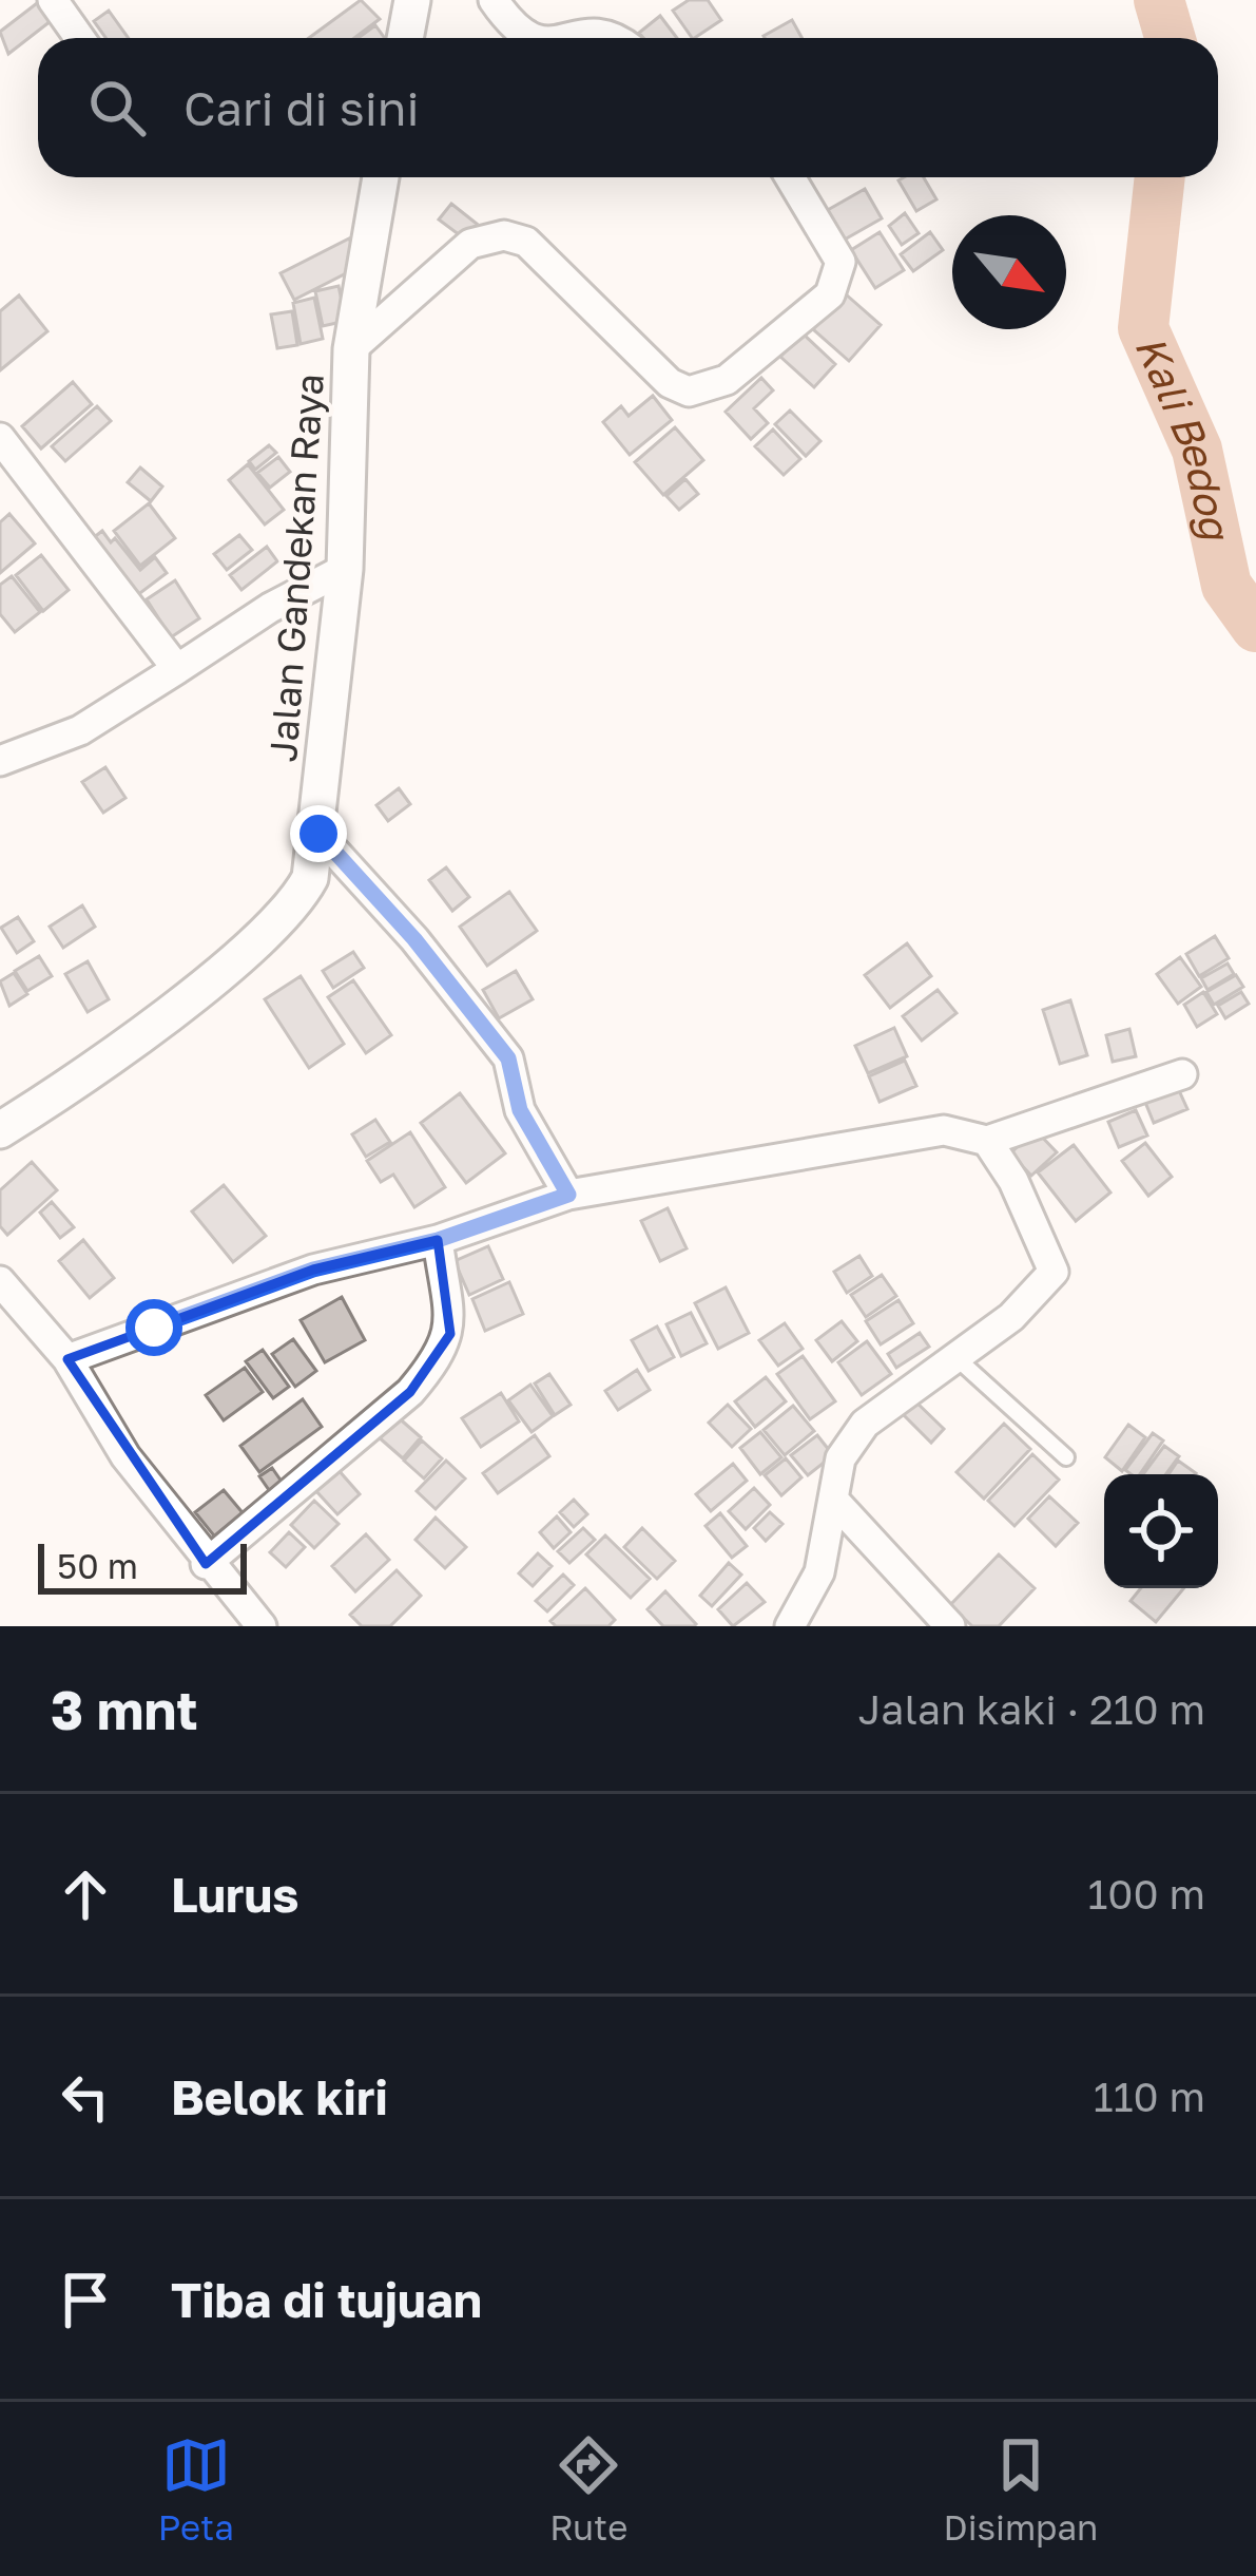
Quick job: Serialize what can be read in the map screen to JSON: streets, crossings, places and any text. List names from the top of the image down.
{
  "streets": {
    "street": ["Jalan Gandekan Raya"]
  },
  "water": ["Kali Bedog"],
  "scale_bar": "50 m",
  "north": "bottom right",
  "page": {
    "search": "Cari di sini",
    "scale": "50 m",
    "heading": ["3 mnt", "Jalan kaki · 210 m"],
    "list": [
      ["Lurus", "100 m"],
      ["Belok kiri", "110 m"],
      "Tiba di tujuan"
    ],
    "nav": ["Peta", "Rute", "Disimpan"]
  }
}
